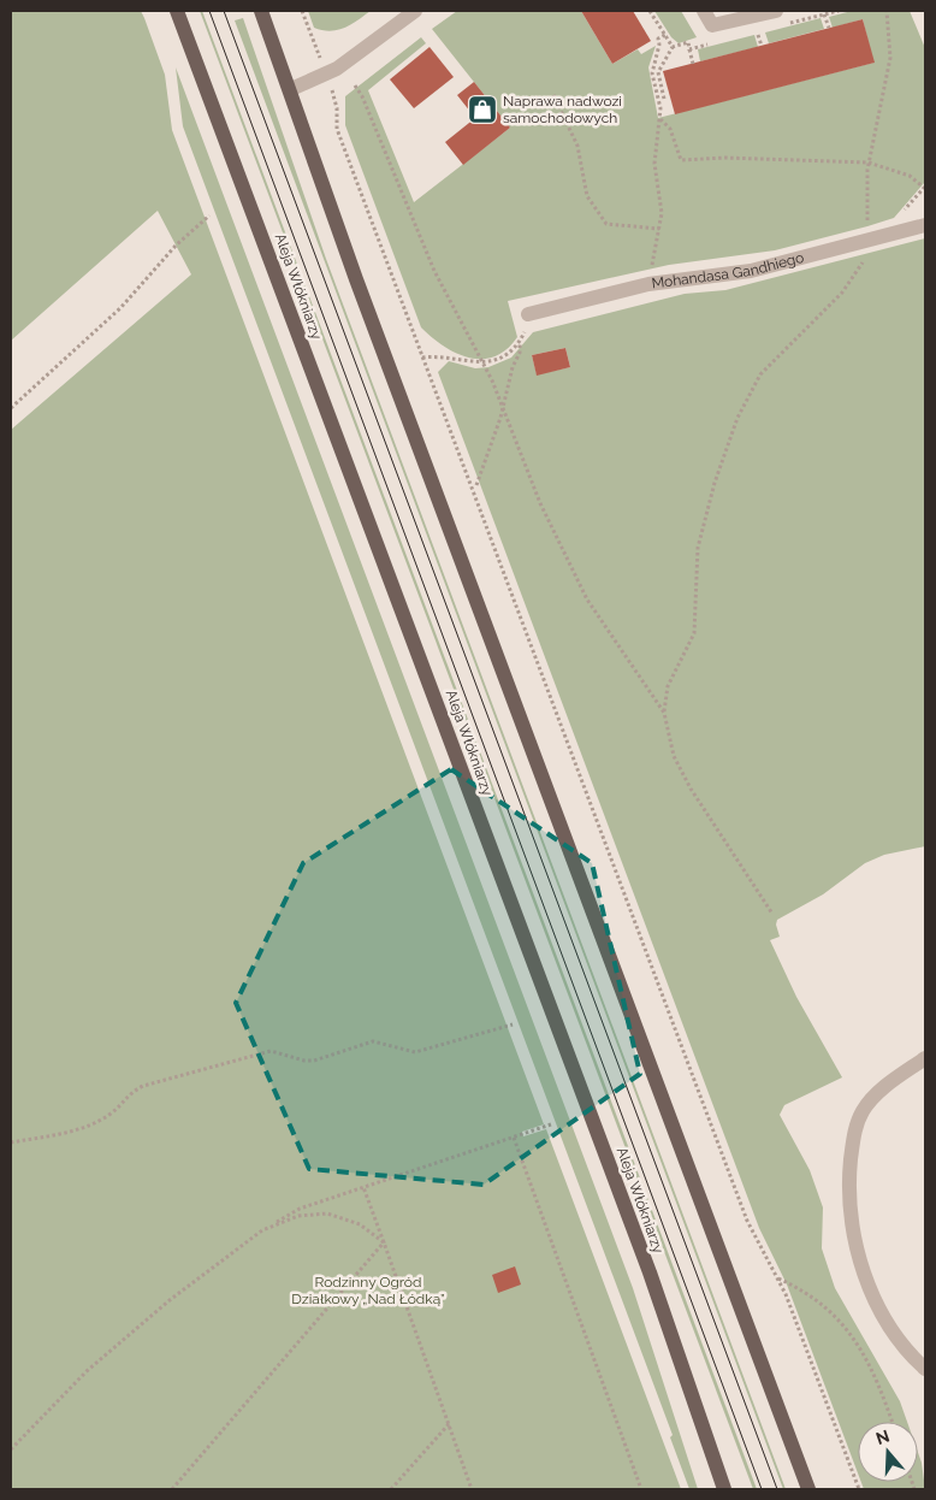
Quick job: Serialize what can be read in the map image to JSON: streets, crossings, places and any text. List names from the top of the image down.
{
  "streets": {
    "main road": ["Aleja Włókniarzy"],
    "street": ["Mohandasa Gandhiego"]
  },
  "parks": ["Rodzinny Ogród Działkowy „Nad Łódką”"],
  "places": {
    "shop": ["Naprawa nadwozi samochodowych"]
  },
  "north": "top"
}
